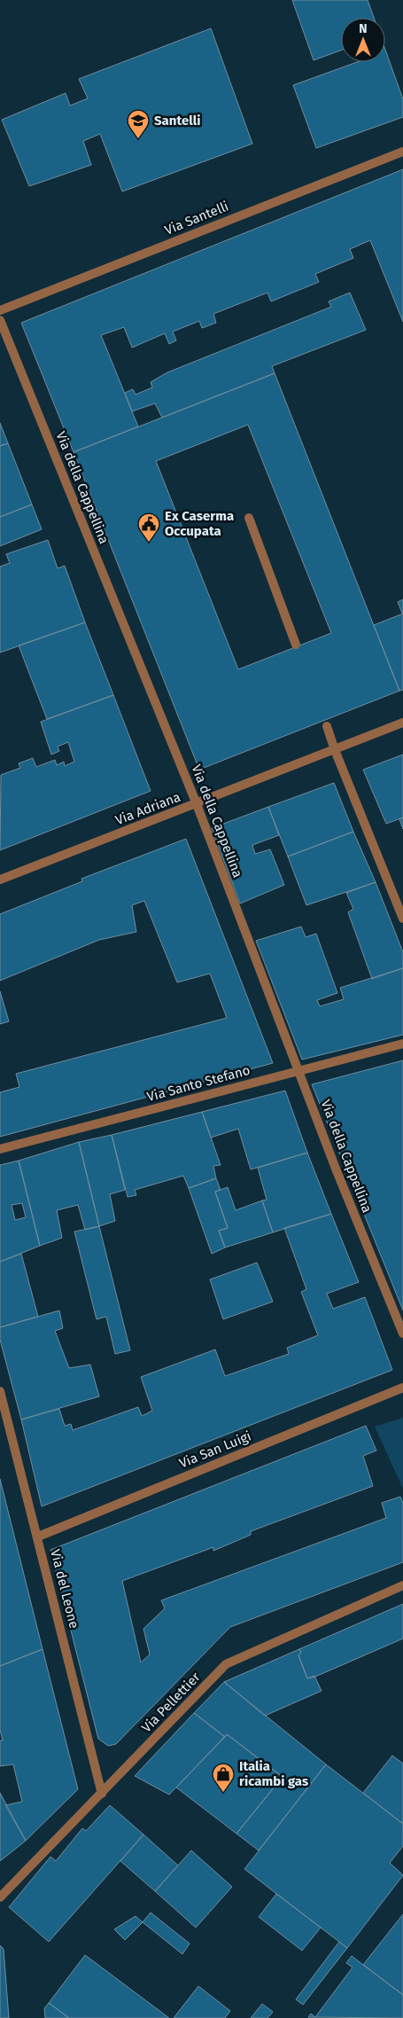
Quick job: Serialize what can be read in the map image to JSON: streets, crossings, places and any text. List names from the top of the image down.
{
  "streets": {
    "street": [
      "Via Santelli",
      "Via della Cappellina",
      "Via Adriana",
      "Via Santo Stefano",
      "Via San Luigi",
      "Via del Leone",
      "Via Pellettier"
    ]
  },
  "crossings": [
    ["Via della Cappellina", "Via Adriana"],
    ["Via della Cappellina", "Via Santo Stefano"],
    ["Via San Luigi", "Via del Leone"],
    ["Via del Leone", "Via Pellettier"]
  ],
  "places": {
    "school or university": ["Santelli"],
    "public building": ["Ex Caserma Occupata"],
    "shop": ["Italia ricambi gas"]
  },
  "north": "top"
}
